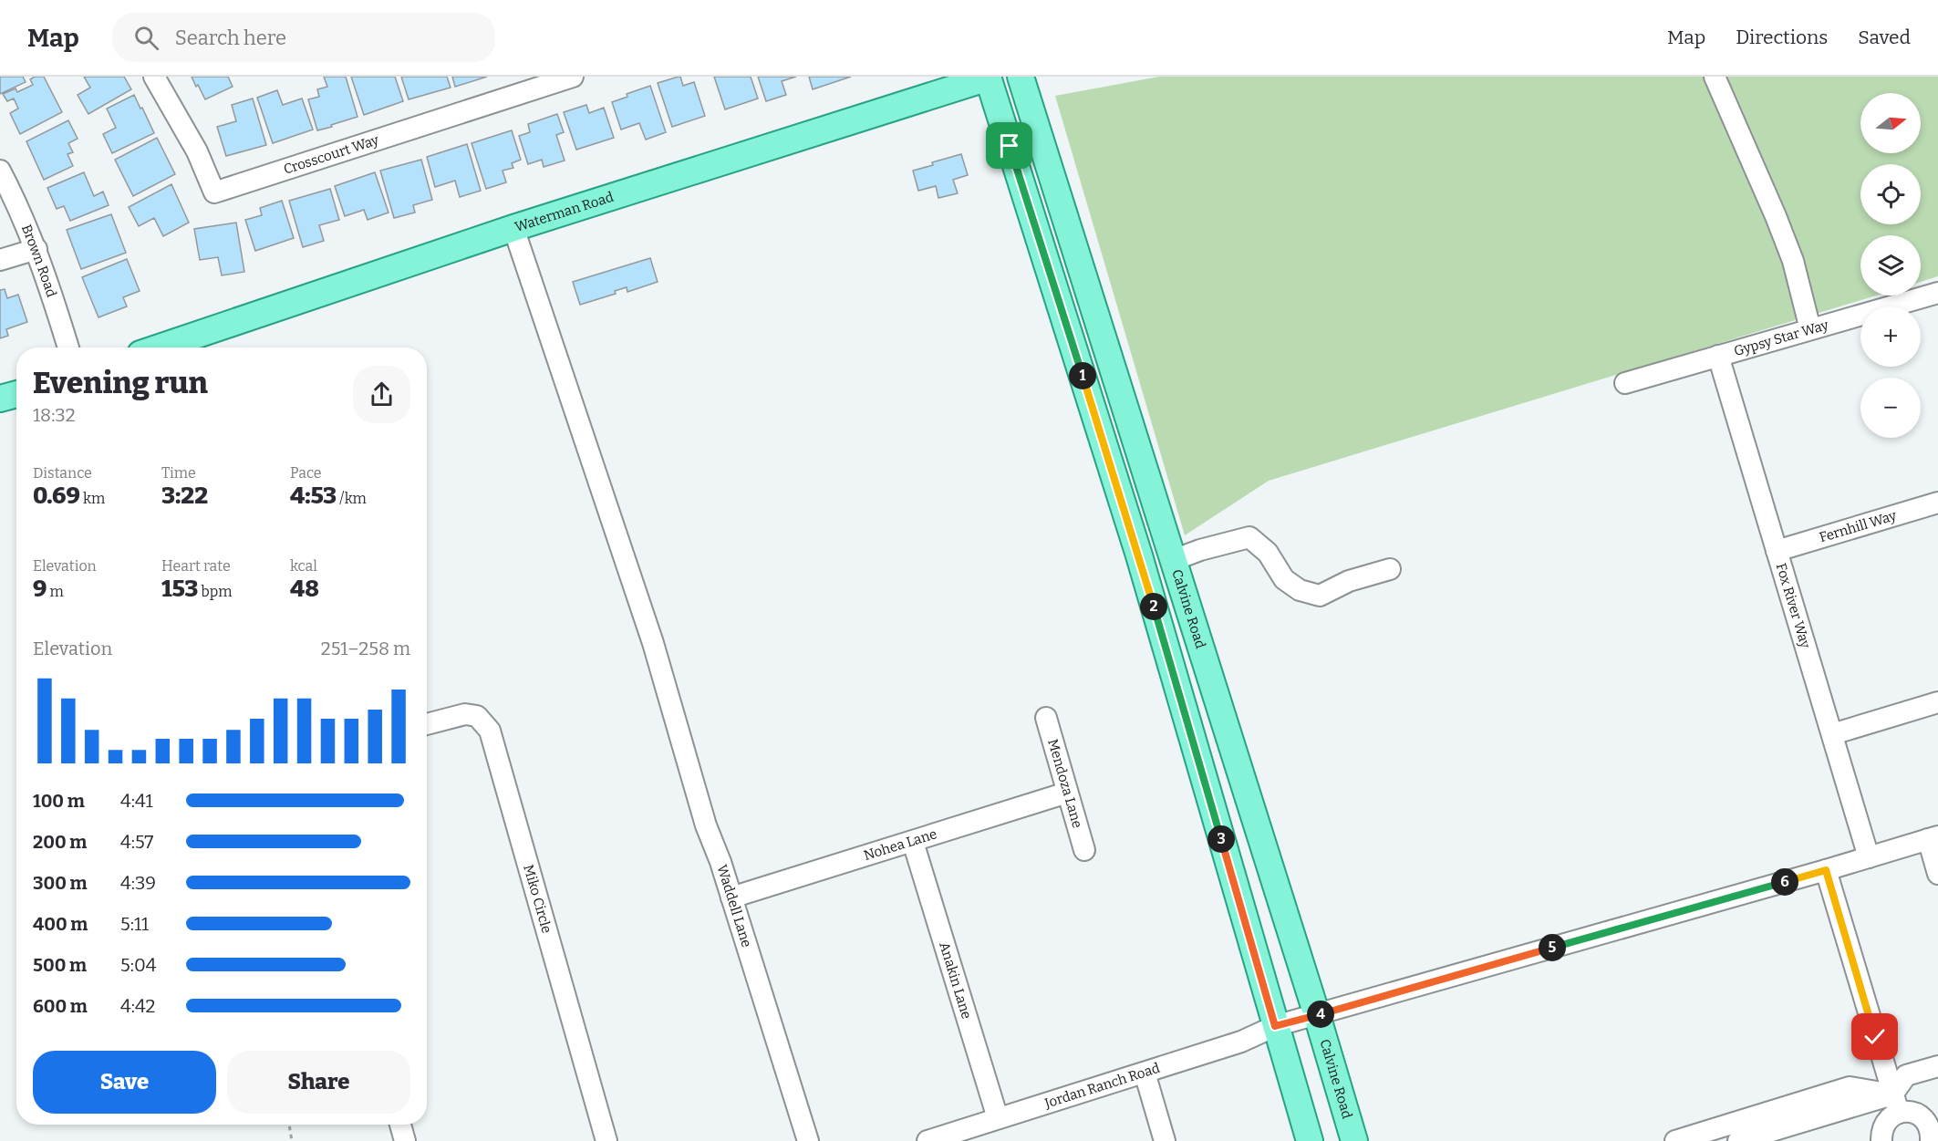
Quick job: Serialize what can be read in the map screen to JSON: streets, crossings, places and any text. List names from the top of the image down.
{
  "streets": {
    "main road": ["Waterman Road", "Calvine Road"],
    "street": [
      "Crosscourt Way",
      "Brown Road",
      "Gypsy Star Way",
      "Fernhill Way",
      "Fox River Way",
      "Mendoza Lane",
      "Nohea Lane",
      "Miko Circle",
      "Waddell Lane",
      "Anakin Lane",
      "Jordan Ranch Road"
    ]
  },
  "crossings": [
    ["Waterman Road", "Waddell Lane"],
    ["Gypsy Star Way", "Fox River Way"],
    ["Fernhill Way", "Fox River Way"],
    ["Fox River Way", "Jordan Ranch Road"],
    ["Calvine Road", "Jordan Ranch Road"],
    ["Mendoza Lane", "Nohea Lane"],
    ["Nohea Lane", "Waddell Lane"],
    ["Nohea Lane", "Anakin Lane"],
    ["Anakin Lane", "Jordan Ranch Road"]
  ],
  "north": "right",
  "page": {
    "header": "Map",
    "search": "Search here",
    "nav": ["Map", "Directions", "Saved"],
    "map_buttons": ["+", "−"],
    "heading": ["Evening run", "18:32"],
    "pins": [
      "1",
      "2",
      "3",
      "6",
      "5",
      "4"
    ],
    "stats": [
      ["Distance", "0.69 km"],
      ["Time", "3:22"],
      ["Pace", "4:53 /km"],
      ["Elevation", "9 m"],
      ["Heart rate", "153 bpm"],
      ["kcal", "48"]
    ],
    "chart": ["Elevation", "251–258 m"],
    "list": [
      {
        "name": "100 m",
        "note": "4:41"
      },
      {
        "name": "200 m",
        "note": "4:57"
      },
      {
        "name": "300 m",
        "note": "4:39"
      },
      {
        "name": "400 m",
        "note": "5:11"
      },
      {
        "name": "500 m",
        "note": "5:04"
      },
      {
        "name": "600 m",
        "note": "4:42"
      }
    ],
    "buttons": ["Save", "Share"]
  }
}
